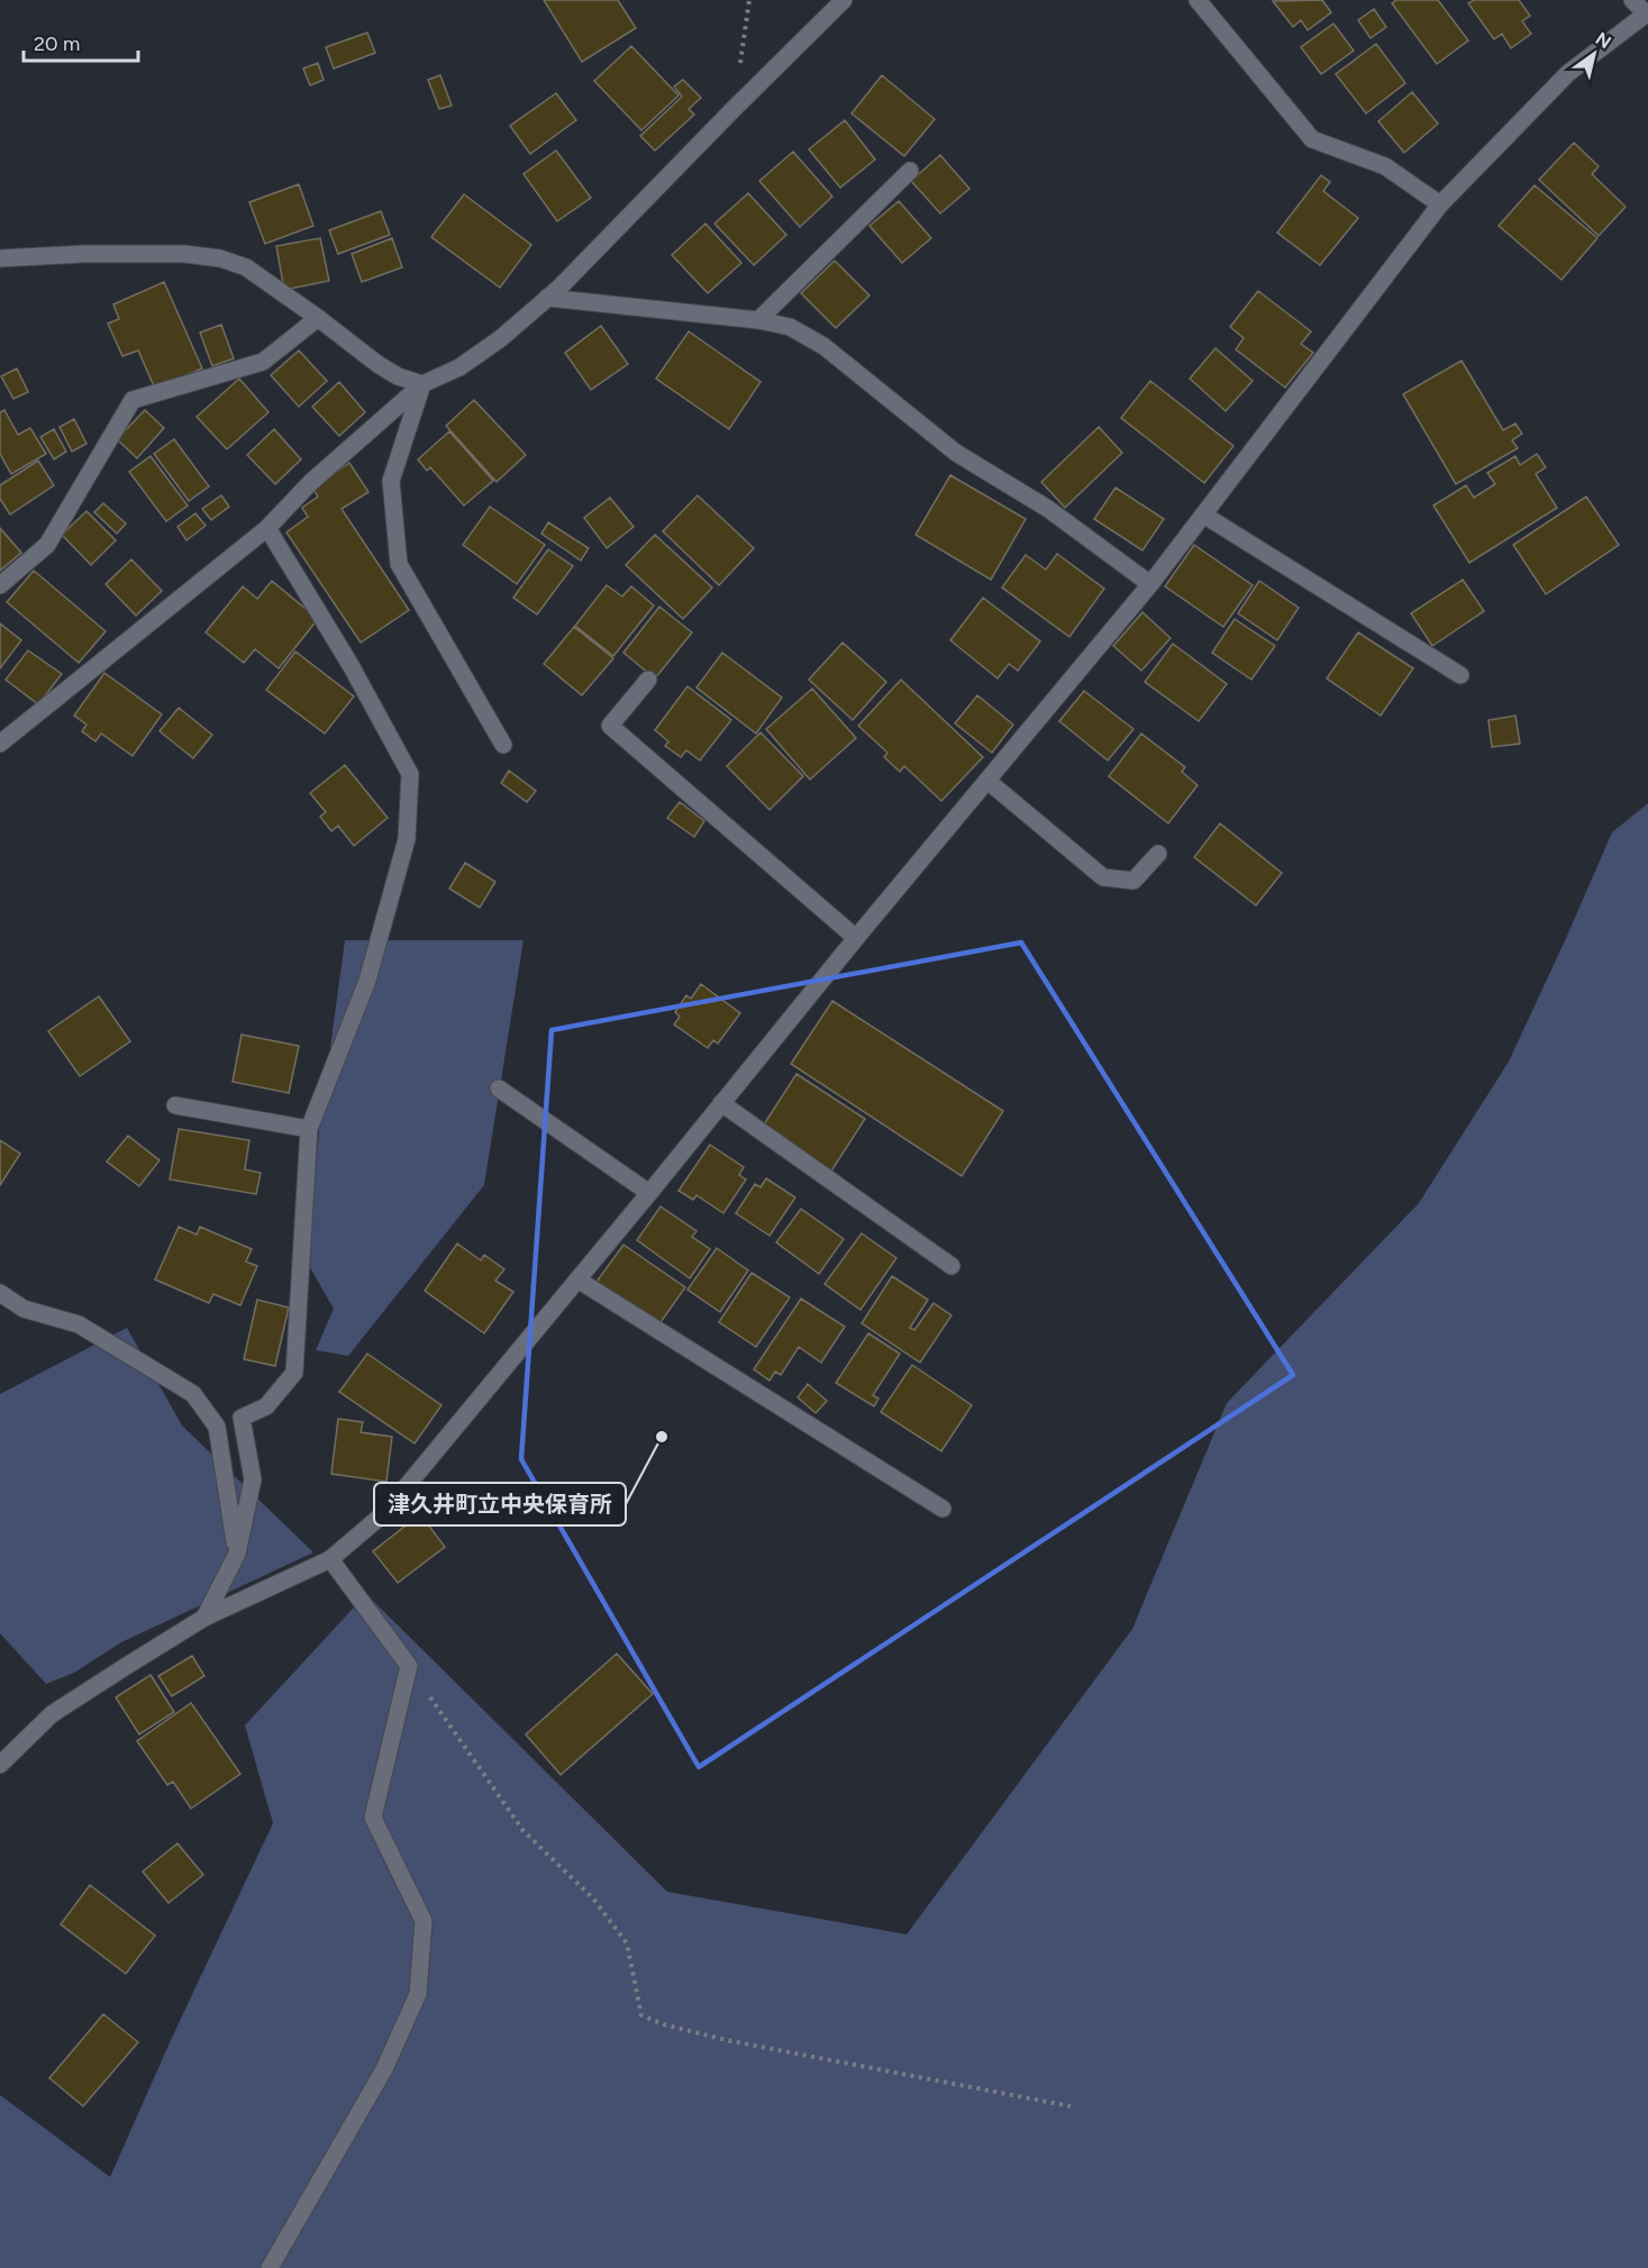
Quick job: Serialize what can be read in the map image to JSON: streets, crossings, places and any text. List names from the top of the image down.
{
  "places": ["津久井町立中央保育所"],
  "scale_bar": "20 m",
  "north": "top right"
}
